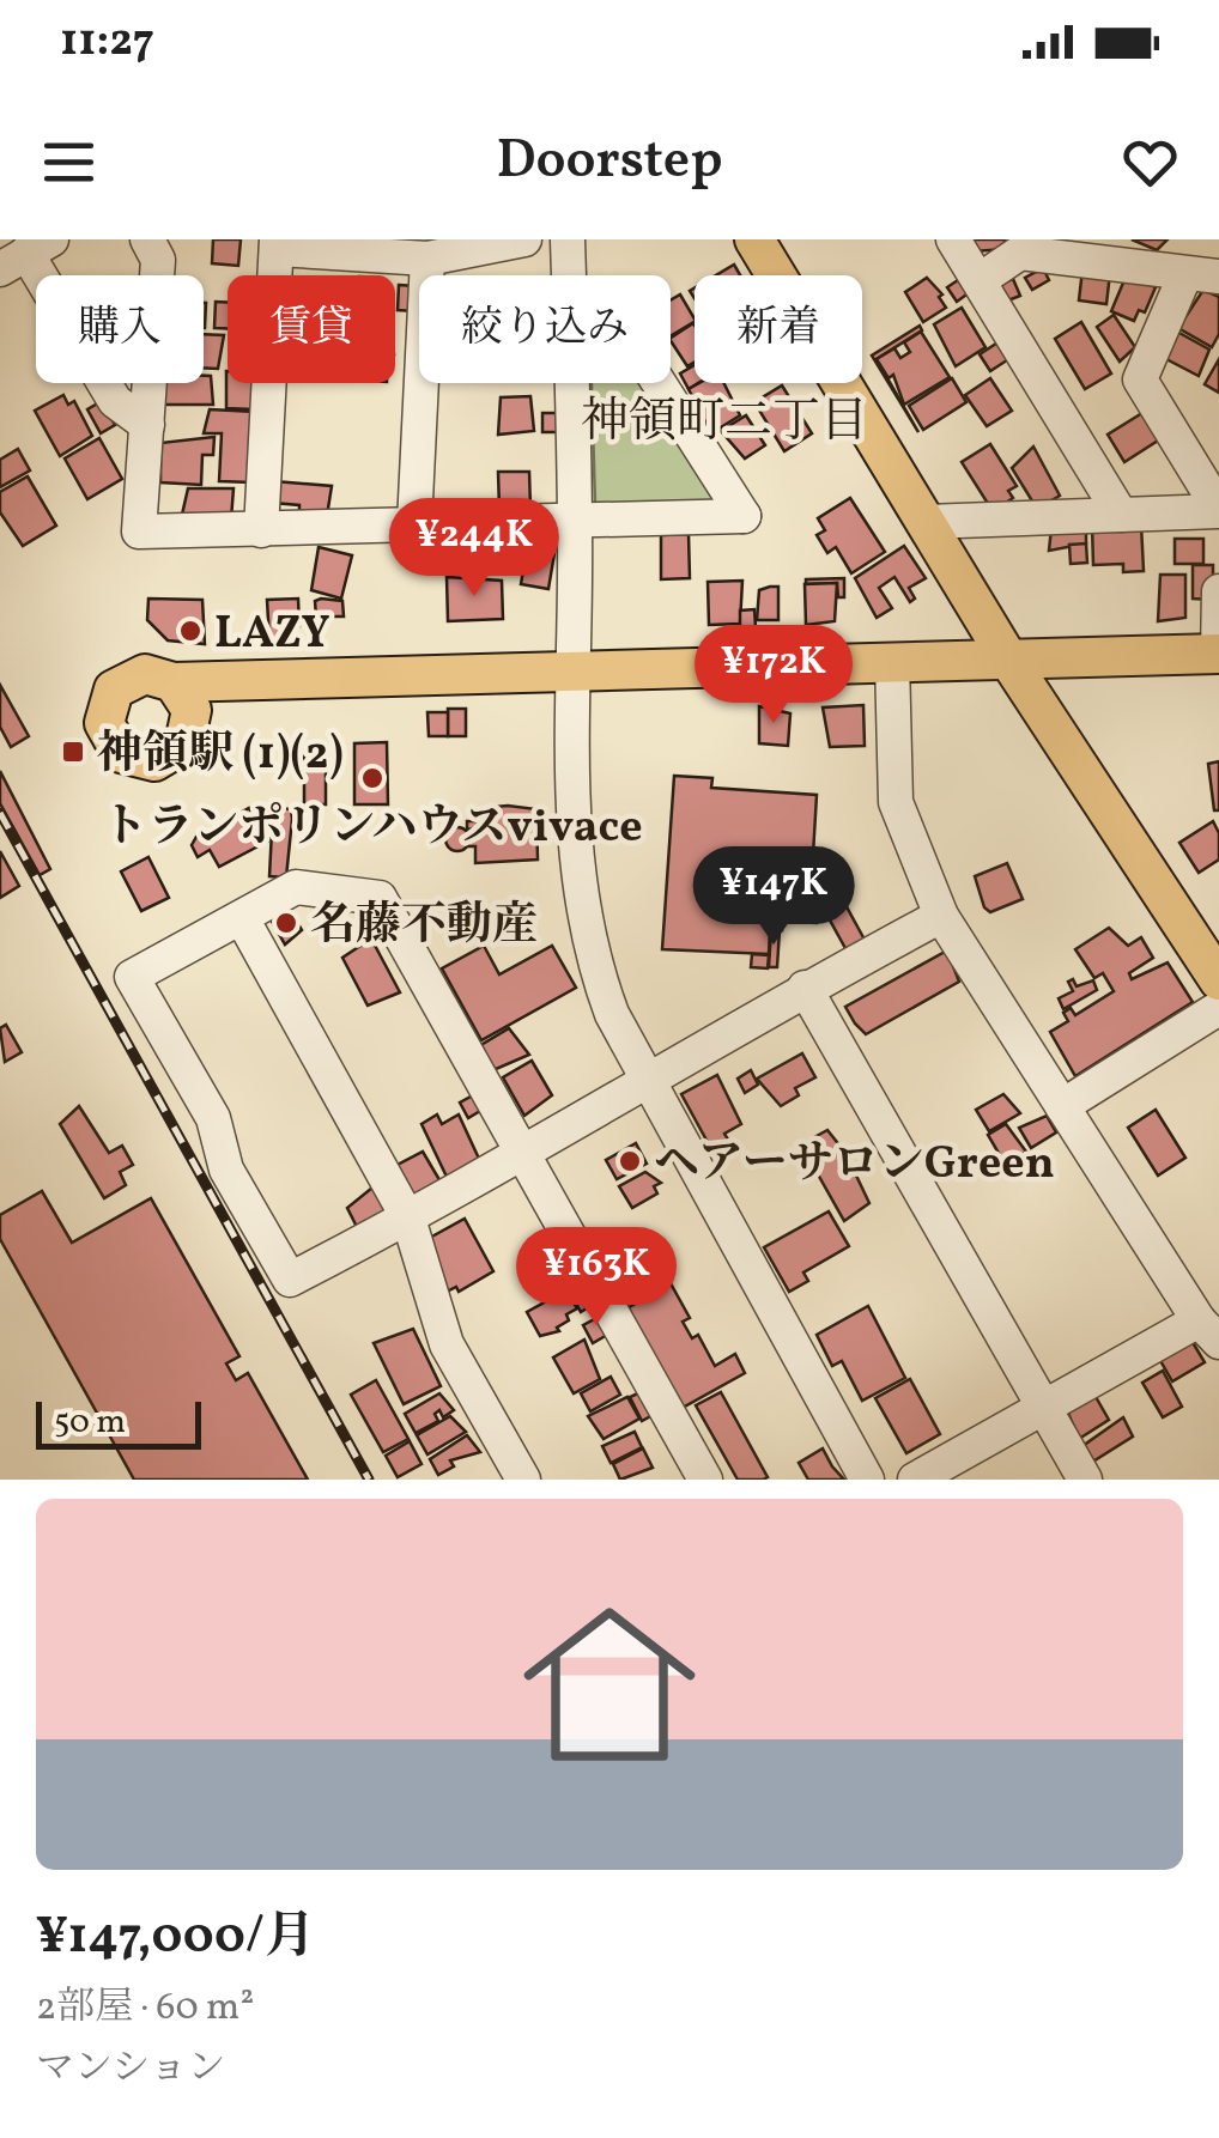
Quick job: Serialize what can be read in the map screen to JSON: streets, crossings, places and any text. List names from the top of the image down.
{
  "districts": ["神領町二丁目"],
  "places": {
    "other": [
      "LAZY",
      "トランポリンハウスvivace",
      "名藤不動産",
      "ヘアーサロンGreen"
    ],
    "transit": ["神領駅 (1)(2)"]
  },
  "scale_bar": "50 m",
  "page": {
    "status": "11:27",
    "header": "Doorstep",
    "chip": [
      "購入",
      "賃貸",
      "絞り込み",
      "新着"
    ],
    "price": [
      "¥244K",
      "¥172K",
      "¥147K",
      "¥163K"
    ],
    "scale": "50 m",
    "list": [
      {
        "name": "¥147,000/月",
        "note": "2部屋 · 60 m² · マンション"
      }
    ]
  }
}
